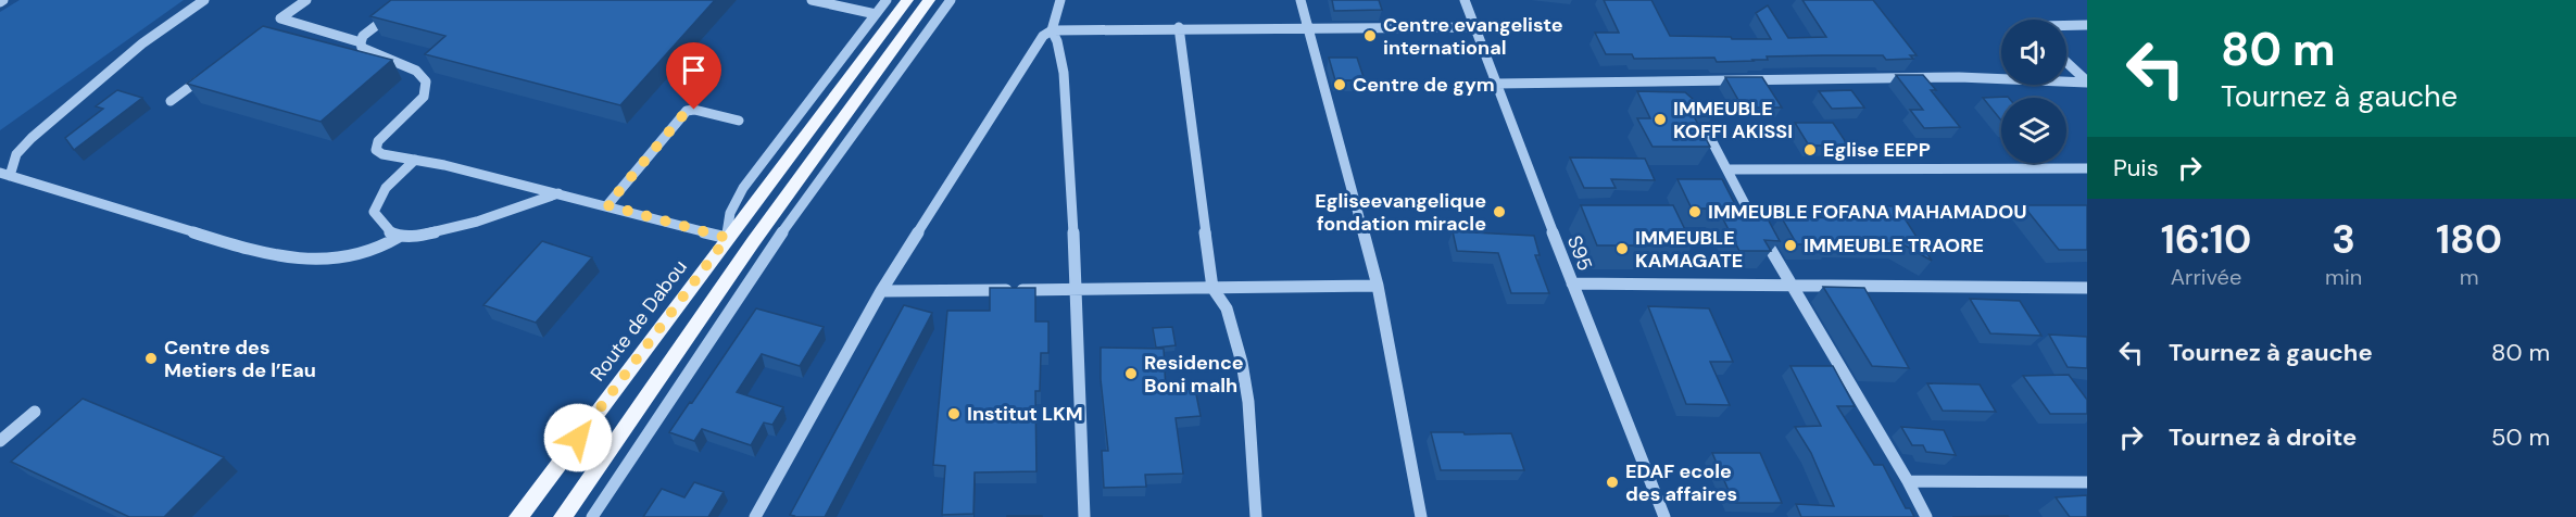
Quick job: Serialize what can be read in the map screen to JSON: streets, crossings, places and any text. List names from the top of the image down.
{
  "streets": {
    "main road": ["Route de Dabou"],
    "street": ["S95"]
  },
  "places": [
    "Centre evangeliste international",
    "Centre de gym",
    "IMMEUBLE KOFFI AKISSI",
    "Eglise EEPP",
    "Egliseevangelique fondation miracle",
    "IMMEUBLE FOFANA MAHAMADOU",
    "IMMEUBLE TRAORE",
    "IMMEUBLE KAMAGATE",
    "Centre des Metiers de l’Eau",
    "Residence Boni malh",
    "Institut LKM",
    "EDAF ecole des affaires"
  ],
  "page": {
    "turn": ["80 m", "Tournez à gauche"],
    "then": "Puis",
    "eta": [
      "16:10",
      "Arrivée",
      "3",
      "min",
      "180",
      "m"
    ],
    "list": [
      {
        "name": "Tournez à gauche",
        "value": "80 m"
      },
      {
        "name": "Tournez à droite",
        "value": "50 m"
      }
    ]
  }
}
